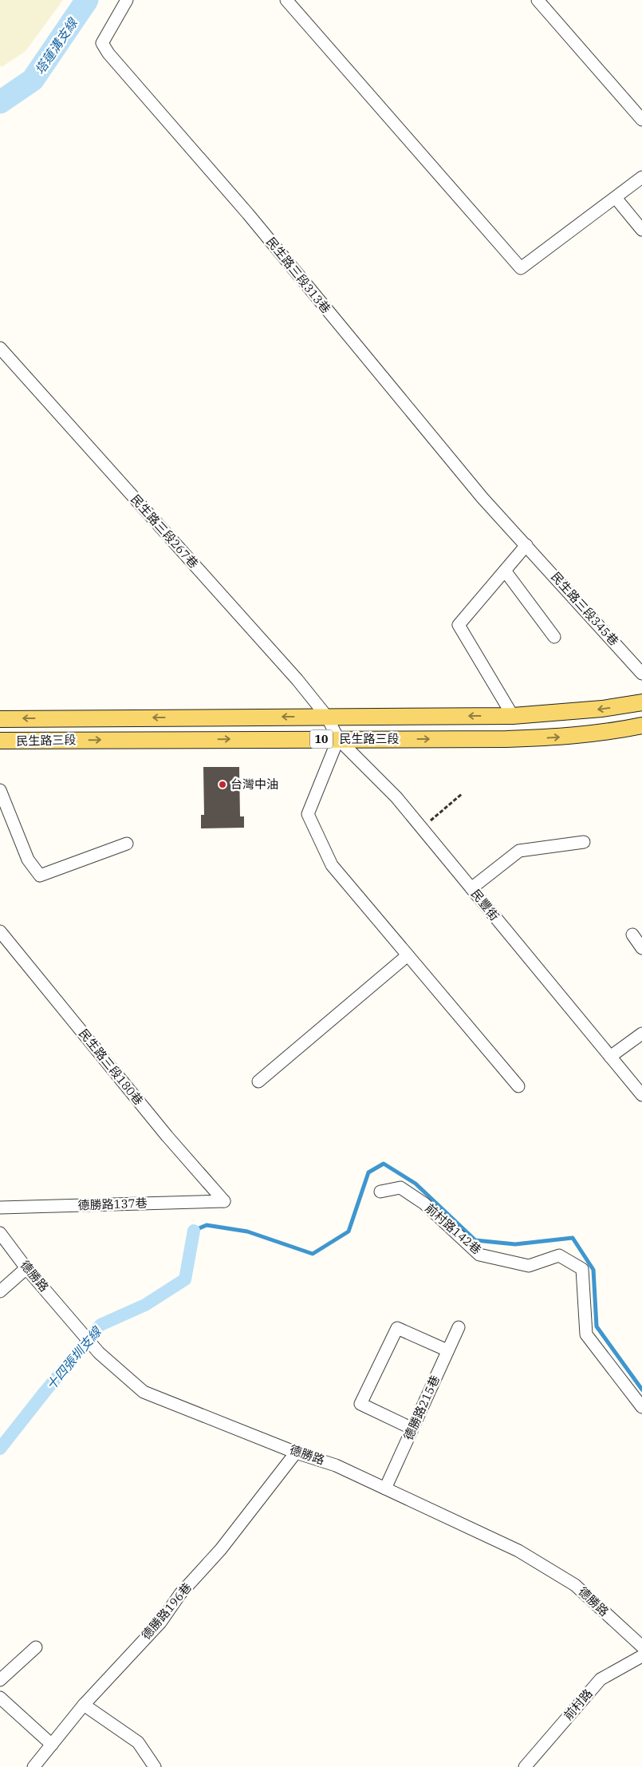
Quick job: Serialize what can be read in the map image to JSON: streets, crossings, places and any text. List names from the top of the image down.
{
  "streets": {
    "main road": ["10", "民生路三段"],
    "street": [
      "民生路三段313巷",
      "民生路三段267巷",
      "民生路三段345巷",
      "民豐街",
      "民生路三段180巷",
      "德勝路137巷",
      "前村路142巷",
      "德勝路",
      "德勝路215巷",
      "德勝路196巷",
      "前村路"
    ]
  },
  "crossings": [
    ["民生路三段313巷", "民生路三段345巷"],
    ["民生路三段267巷", "民生路三段"],
    ["民生路三段267巷", "民豐街"],
    ["民生路三段", "民豐街"],
    ["民生路三段180巷", "德勝路137巷"],
    ["德勝路", "德勝路215巷"],
    ["德勝路", "德勝路196巷"]
  ],
  "water": ["塔蓮溝支線", "十四張圳支線"],
  "places": ["台灣中油"]
}
